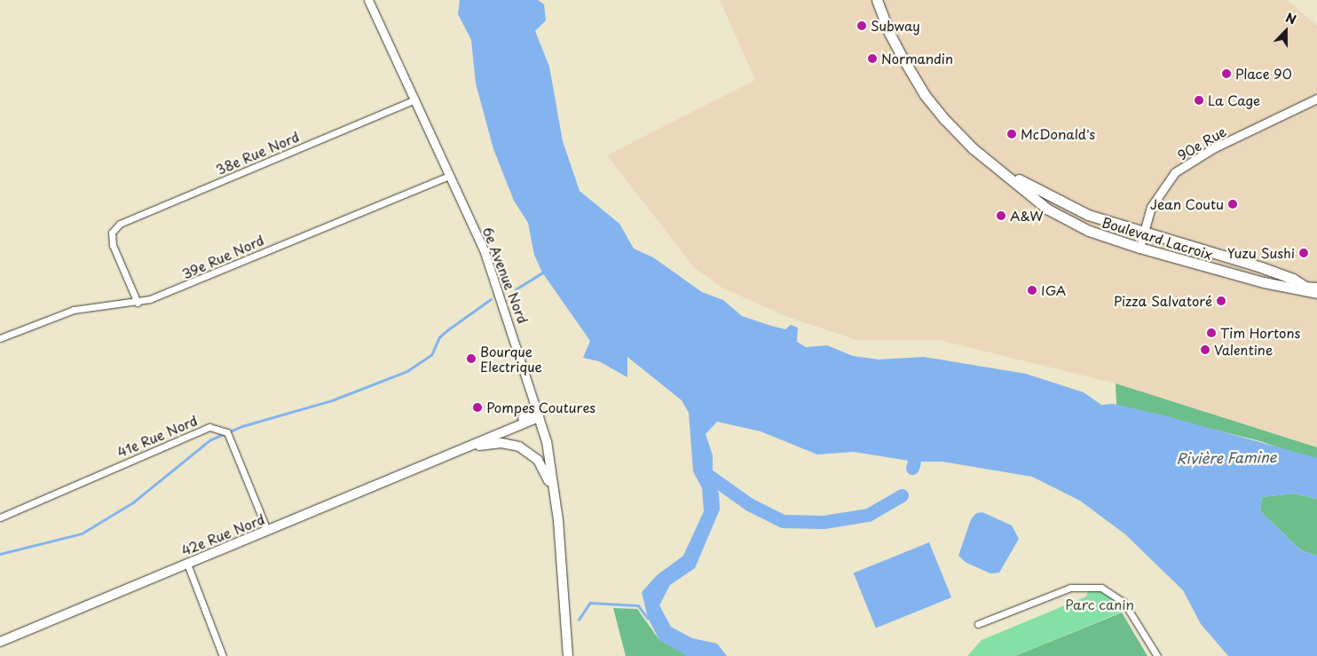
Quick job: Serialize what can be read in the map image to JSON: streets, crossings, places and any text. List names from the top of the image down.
{
  "streets": {
    "main road": ["Boulevard Lacroix", "6e Avenue Nord", "42e Rue Nord"],
    "street": [
      "90e Rue",
      "38e Rue Nord",
      "39e Rue Nord",
      "41e Rue Nord"
    ]
  },
  "crossings": [
    ["90e Rue", "Boulevard Lacroix"],
    ["38e Rue Nord", "39e Rue Nord"],
    ["38e Rue Nord", "6e Avenue Nord"],
    ["39e Rue Nord", "6e Avenue Nord"],
    ["6e Avenue Nord", "42e Rue Nord"],
    ["41e Rue Nord", "42e Rue Nord"]
  ],
  "water": ["Rivière Famine"],
  "parks": ["Parc canin"],
  "places": [
    "Subway",
    "Normandin",
    "Place 90",
    "La Cage",
    "McDonald's",
    "Jean Coutu",
    "A&W",
    "Yuzu Sushi",
    "IGA",
    "Pizza Salvatoré",
    "Tim Hortons",
    "Valentine",
    "Bourque Electrique",
    "Pompes Coutures"
  ],
  "north": "top"
}
